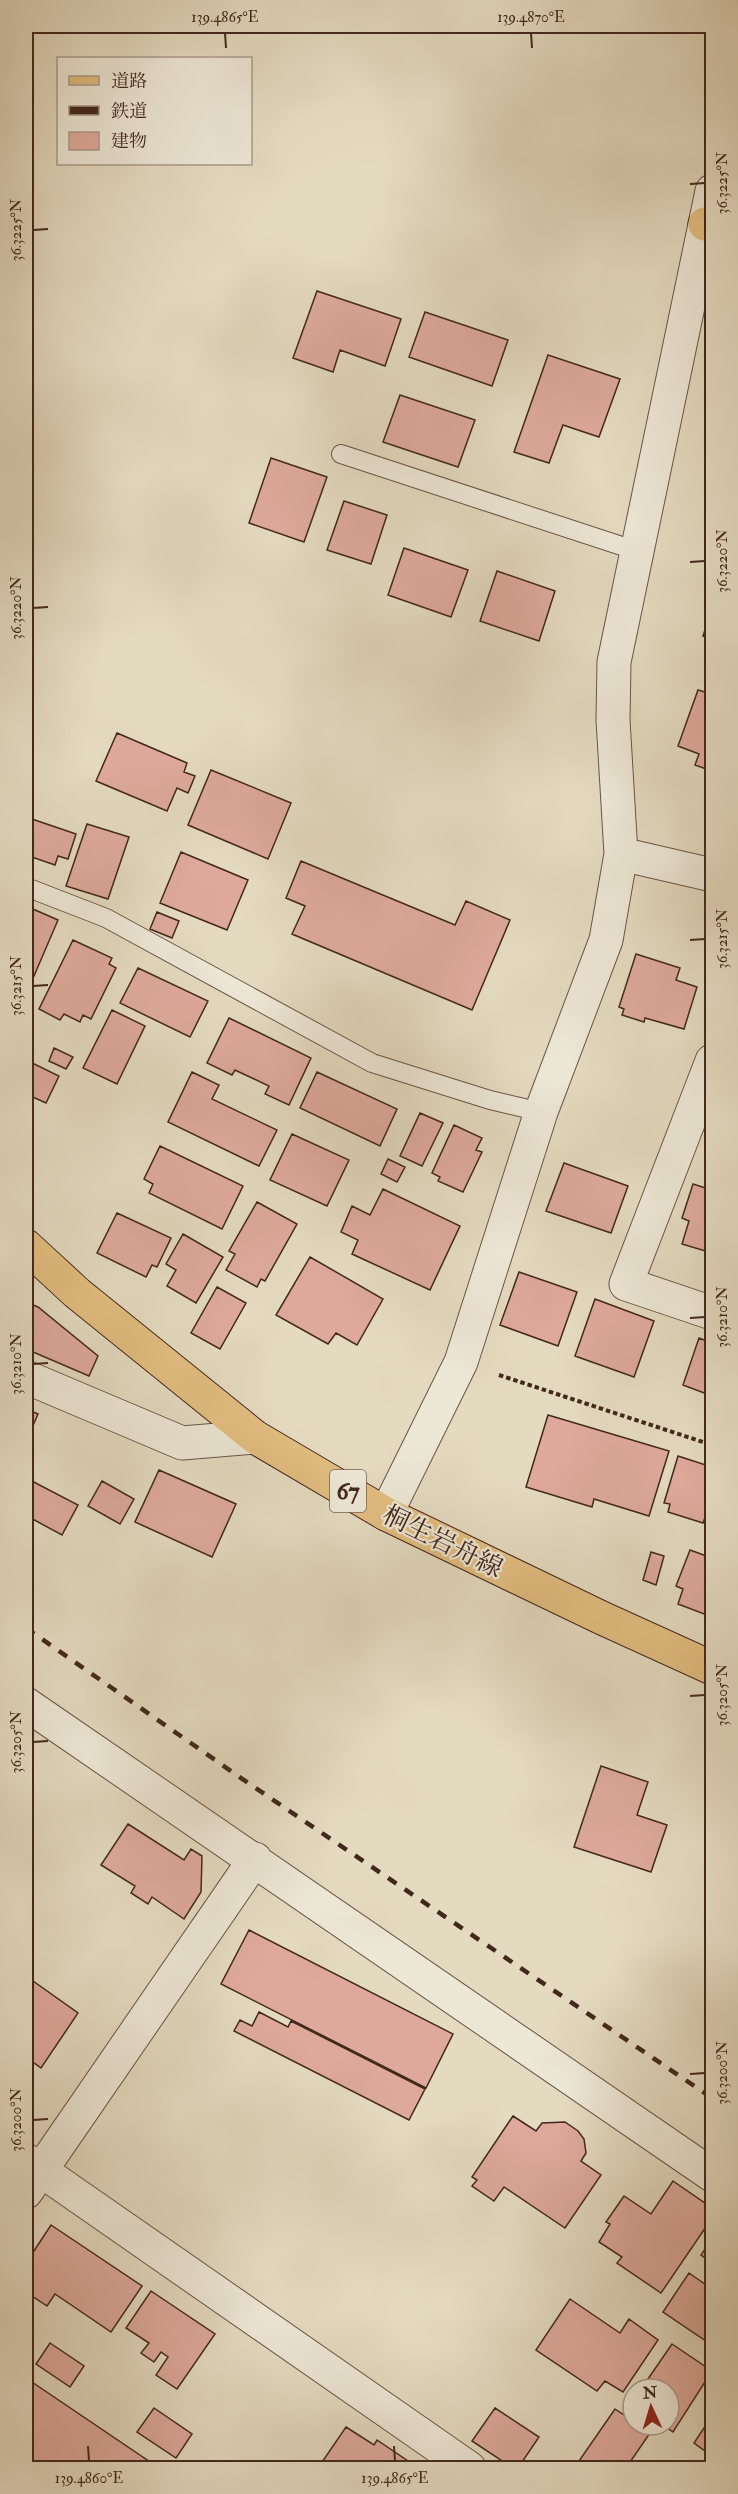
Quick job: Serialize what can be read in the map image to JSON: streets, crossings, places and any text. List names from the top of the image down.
{
  "streets": {
    "main road": ["67", "桐生岩舟線"]
  },
  "legend": ["道路", "鉄道", "建物"],
  "north": "top",
  "coordinates": [
    "139.4865°E",
    "139.4870°E",
    "36.3225°N",
    "36.3220°N",
    "36.3215°N",
    "36.3210°N",
    "36.3205°N",
    "36.3200°N",
    "139.4860°E"
  ]
}
